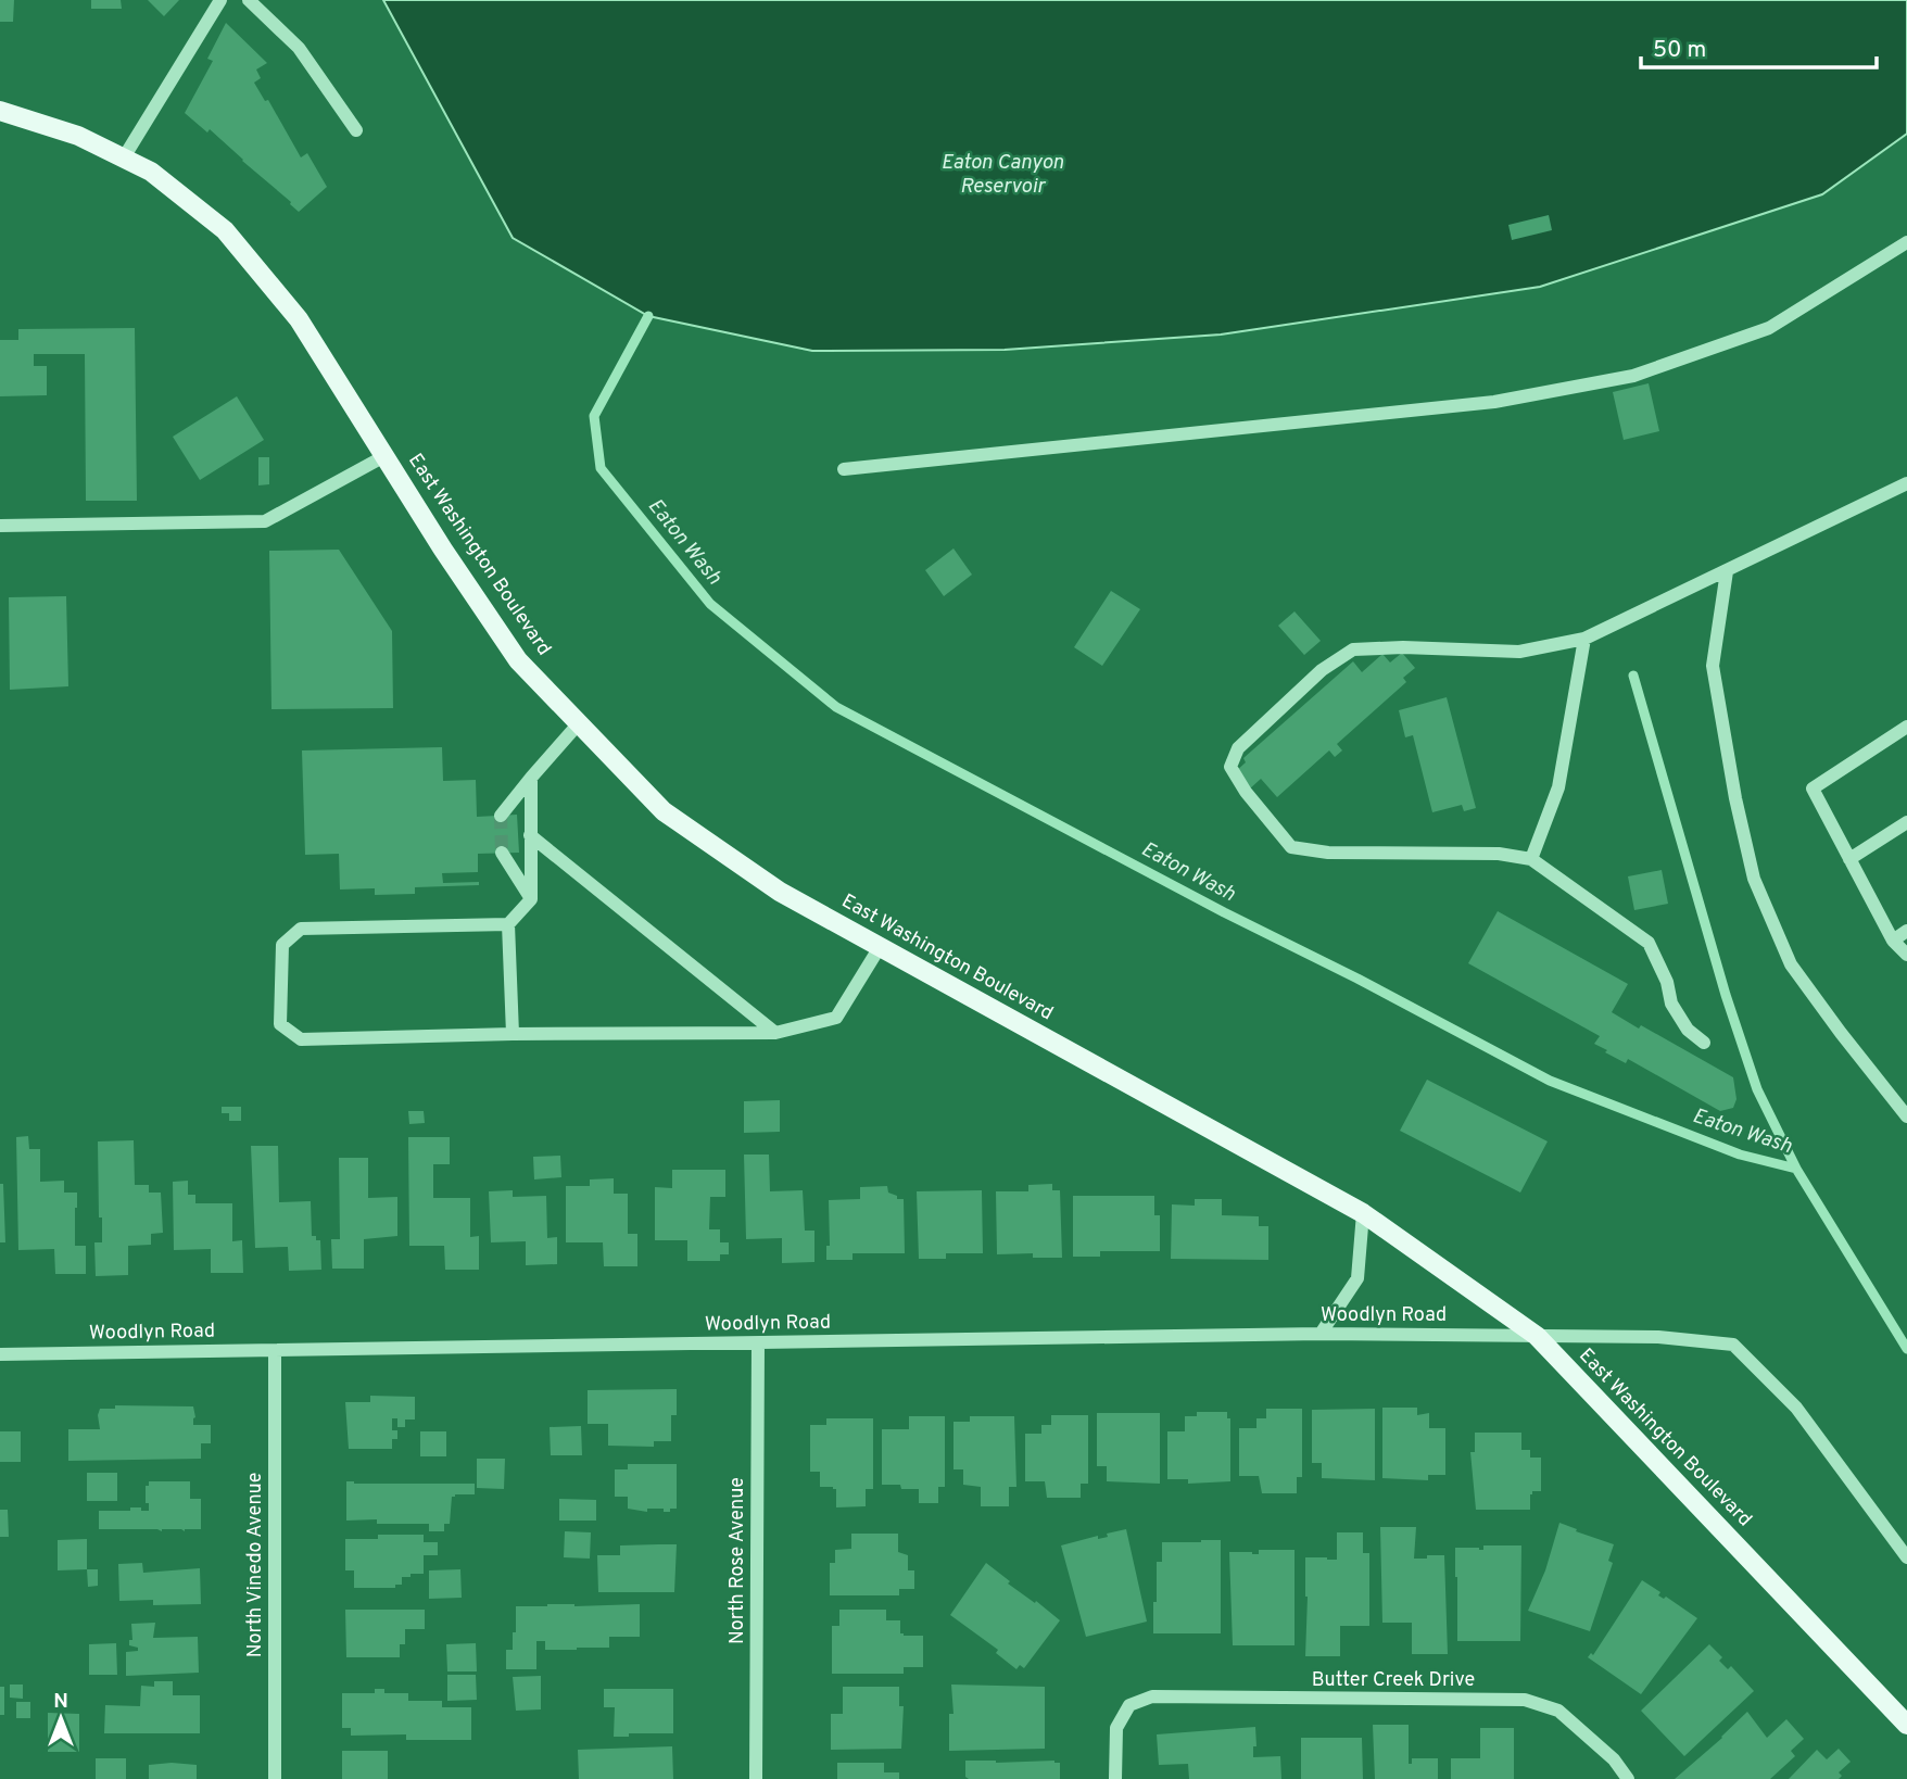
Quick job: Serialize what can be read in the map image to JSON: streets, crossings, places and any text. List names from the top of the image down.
{
  "streets": {
    "main road": ["East Washington Boulevard"],
    "street": [
      "Woodlyn Road",
      "North Rose Avenue",
      "North Vinedo Avenue",
      "Butter Creek Drive"
    ]
  },
  "crossings": [
    ["East Washington Boulevard", "Woodlyn Road"],
    ["Woodlyn Road", "North Rose Avenue"],
    ["Woodlyn Road", "North Vinedo Avenue"]
  ],
  "water": ["Eaton Canyon Reservoir", "Eaton Wash"],
  "scale_bar": "50 m",
  "north": "top"
}
